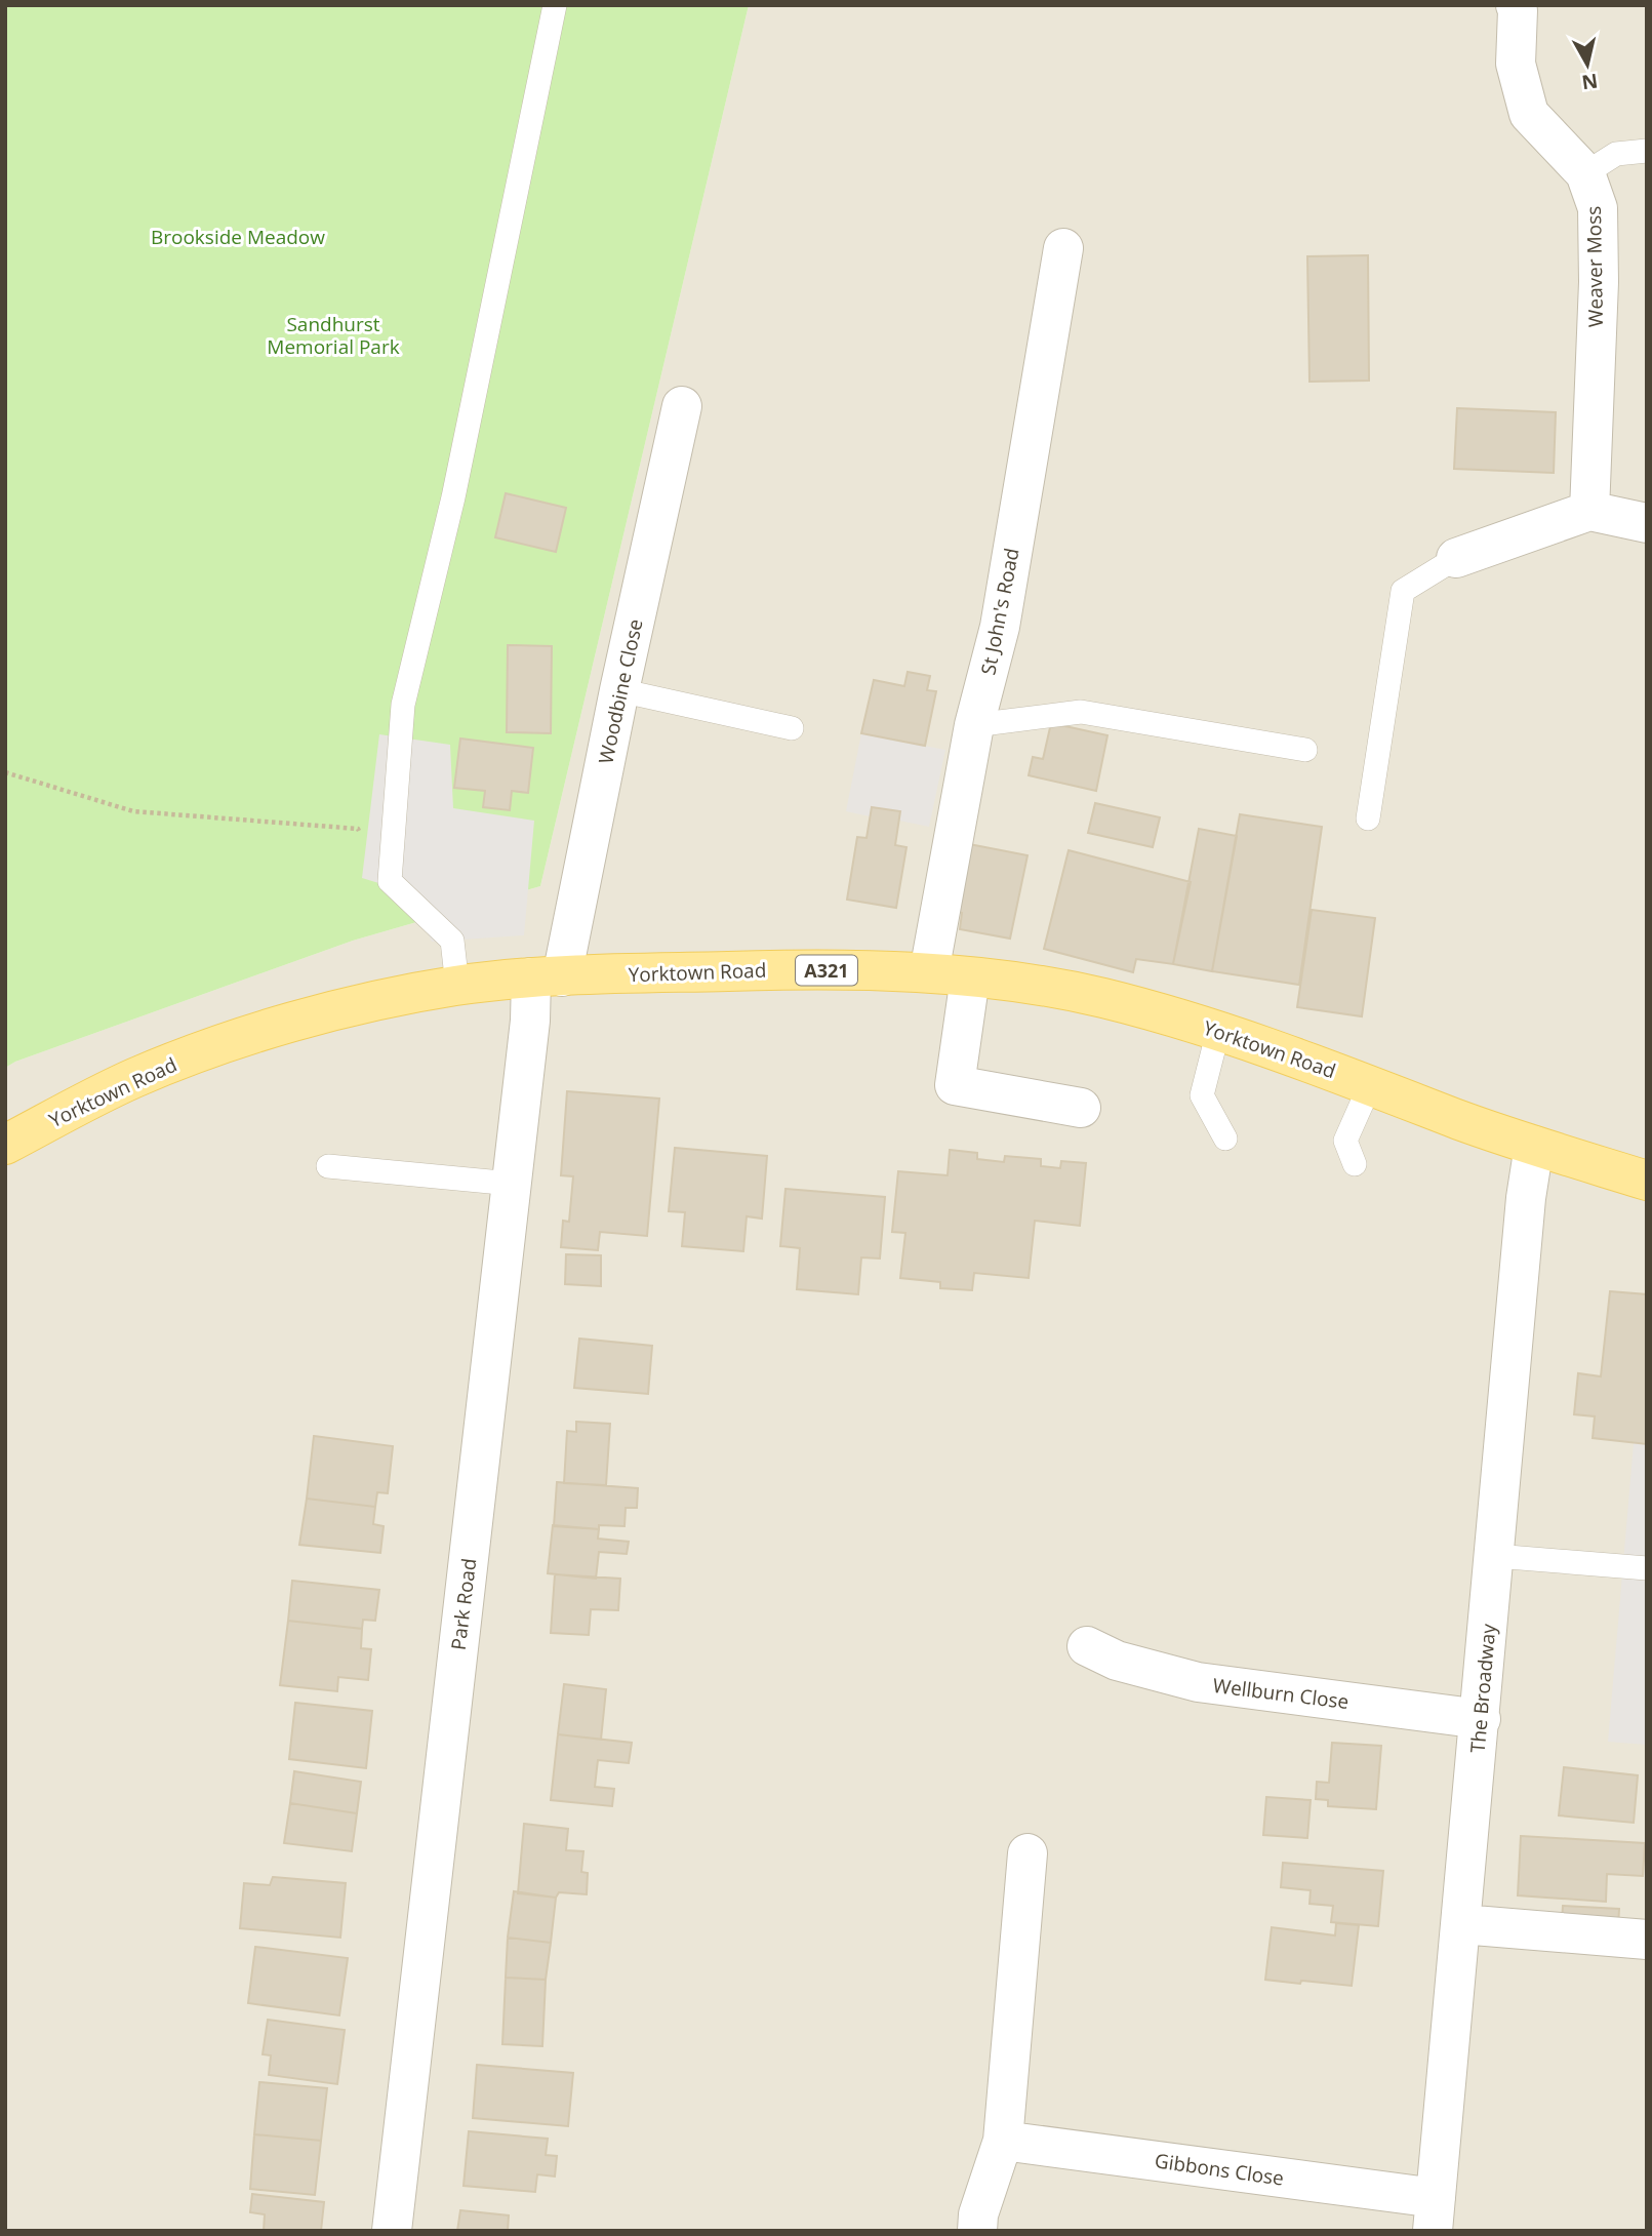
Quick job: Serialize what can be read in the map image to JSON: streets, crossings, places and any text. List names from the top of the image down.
{
  "streets": {
    "main road": ["A321", "Yorktown Road"],
    "street": [
      "Weaver Moss",
      "St John's Road",
      "Woodbine Close",
      "Park Road",
      "The Broadway",
      "Wellburn Close",
      "Gibbons Close"
    ]
  },
  "crossings": [
    ["St John's Road", "Yorktown Road"],
    ["Woodbine Close", "Yorktown Road"],
    ["Woodbine Close", "Park Road"],
    ["Yorktown Road", "Park Road"],
    ["Yorktown Road", "The Broadway"],
    ["The Broadway", "Wellburn Close"],
    ["The Broadway", "Gibbons Close"]
  ],
  "parks": ["Brookside Meadow", "Sandhurst Memorial Park"],
  "north": "bottom"
}
